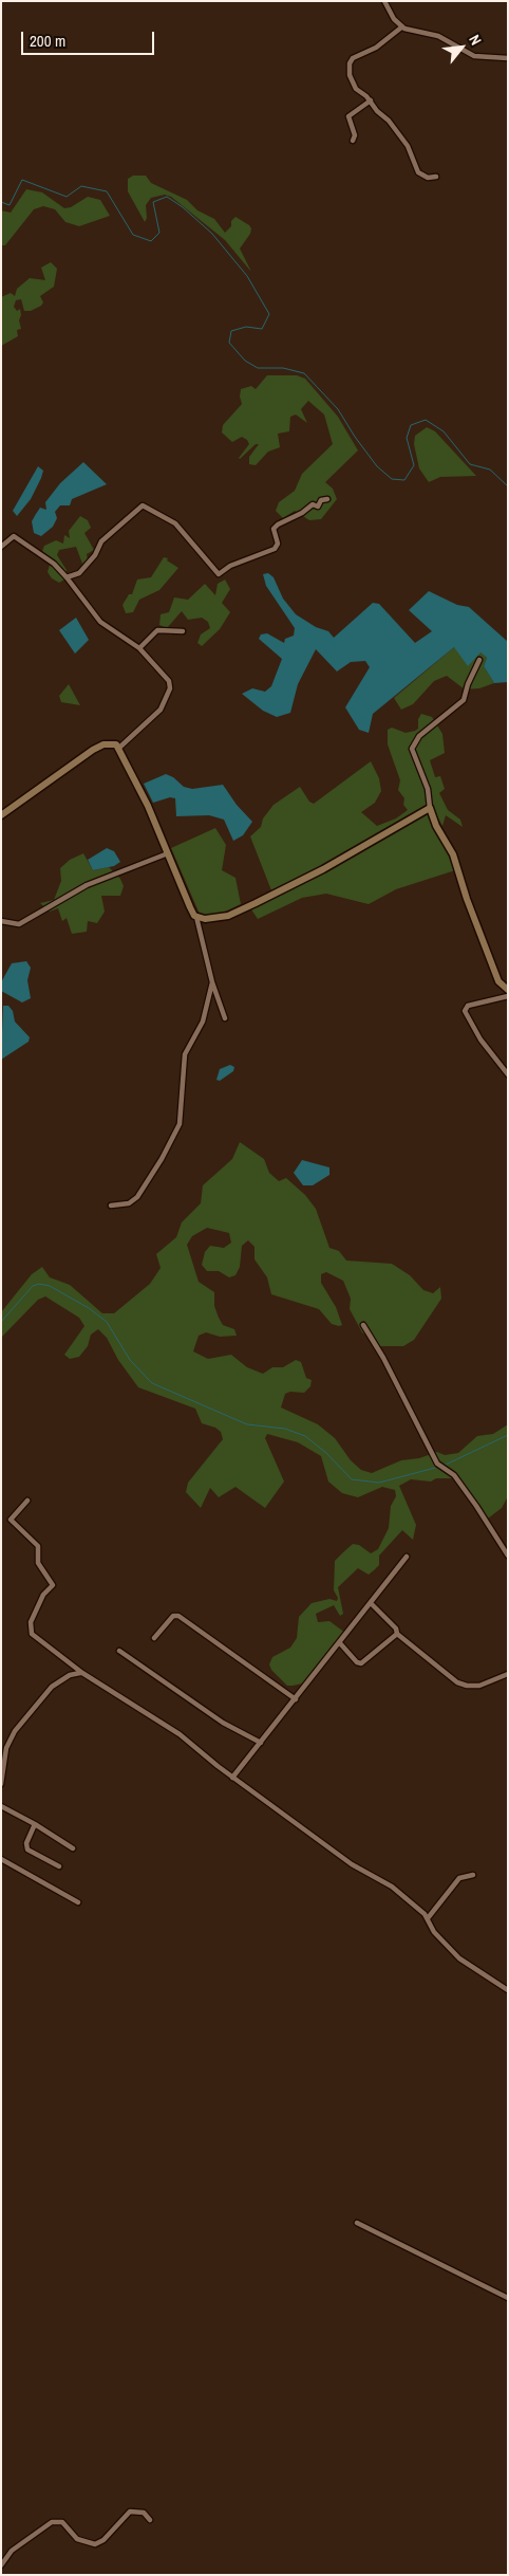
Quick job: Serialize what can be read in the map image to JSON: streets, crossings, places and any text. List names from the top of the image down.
{
  "scale_bar": "200 m",
  "north": "top right"
}
